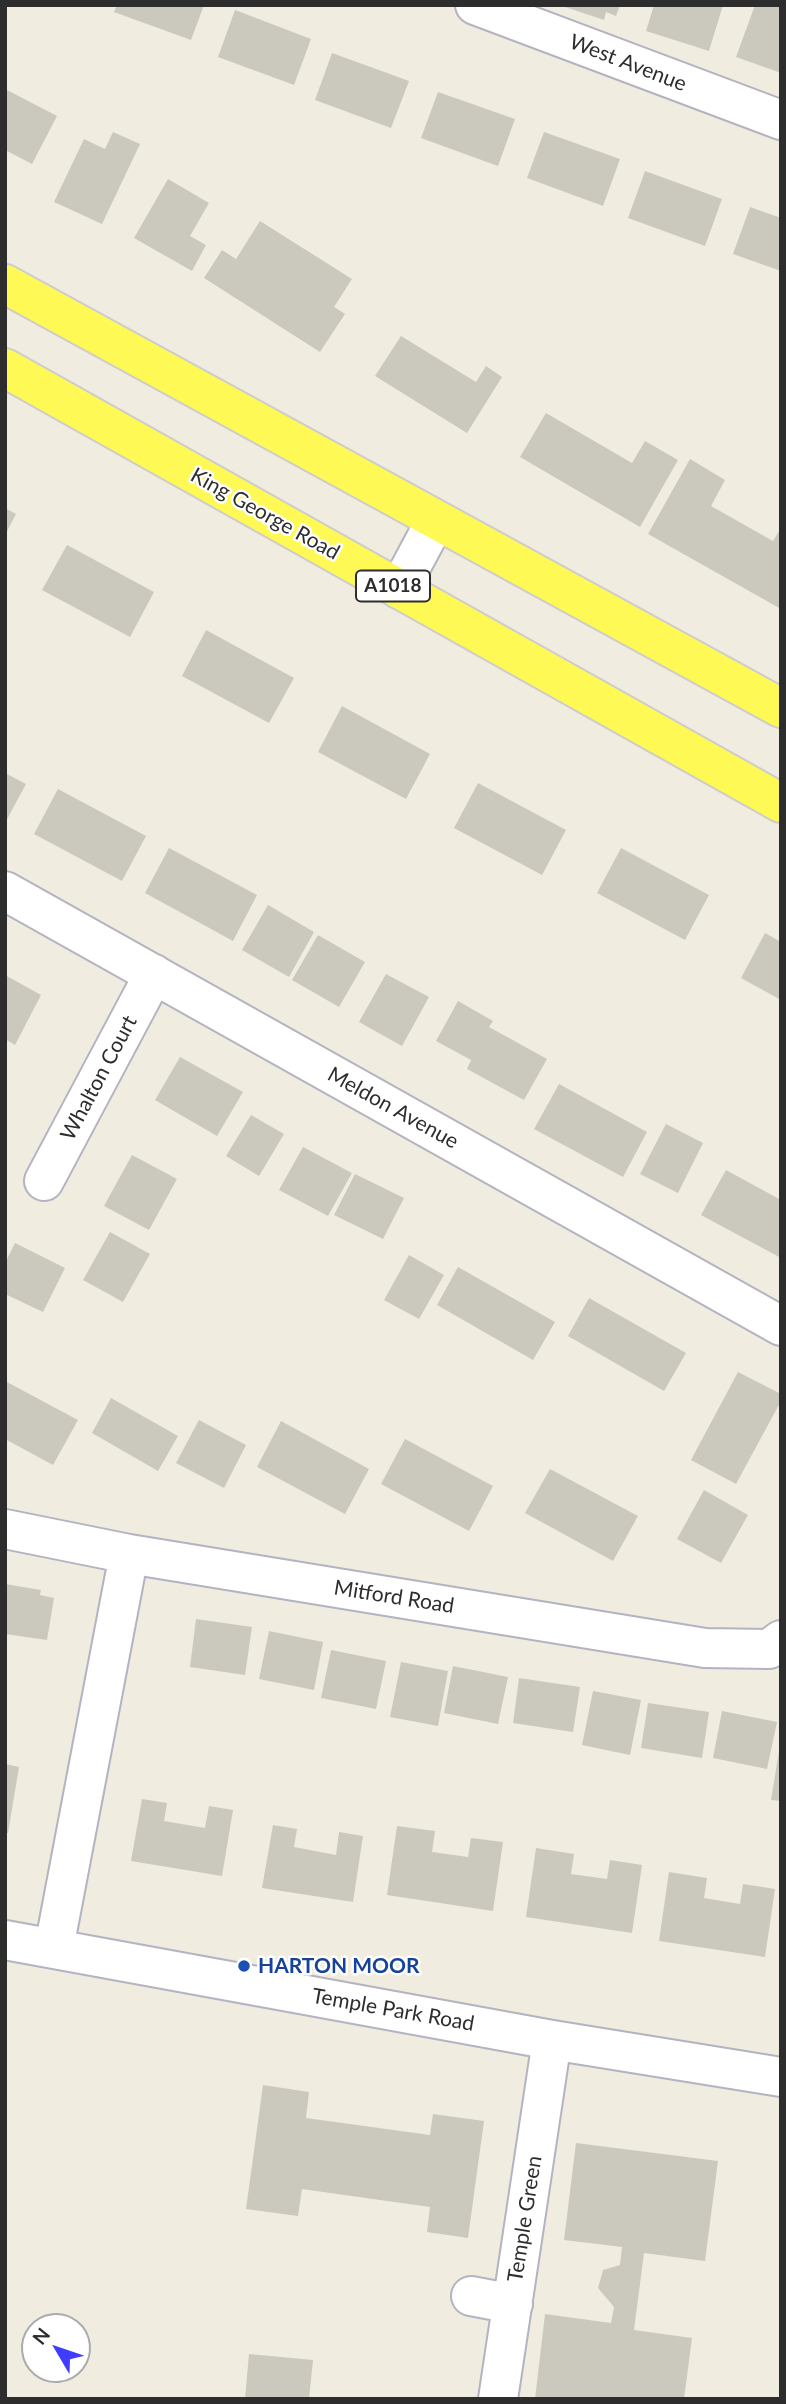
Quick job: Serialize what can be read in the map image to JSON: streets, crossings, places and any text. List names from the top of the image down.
{
  "streets": {
    "main road": ["King George Road", "A1018"],
    "street": [
      "West Avenue",
      "Whalton Court",
      "Meldon Avenue",
      "Mitford Road",
      "Temple Park Road",
      "Temple Green"
    ]
  },
  "crossings": [
    ["Whalton Court", "Meldon Avenue"],
    ["Temple Park Road", "Temple Green"]
  ],
  "places": ["HARTON MOOR"],
  "north": "top left"
}
